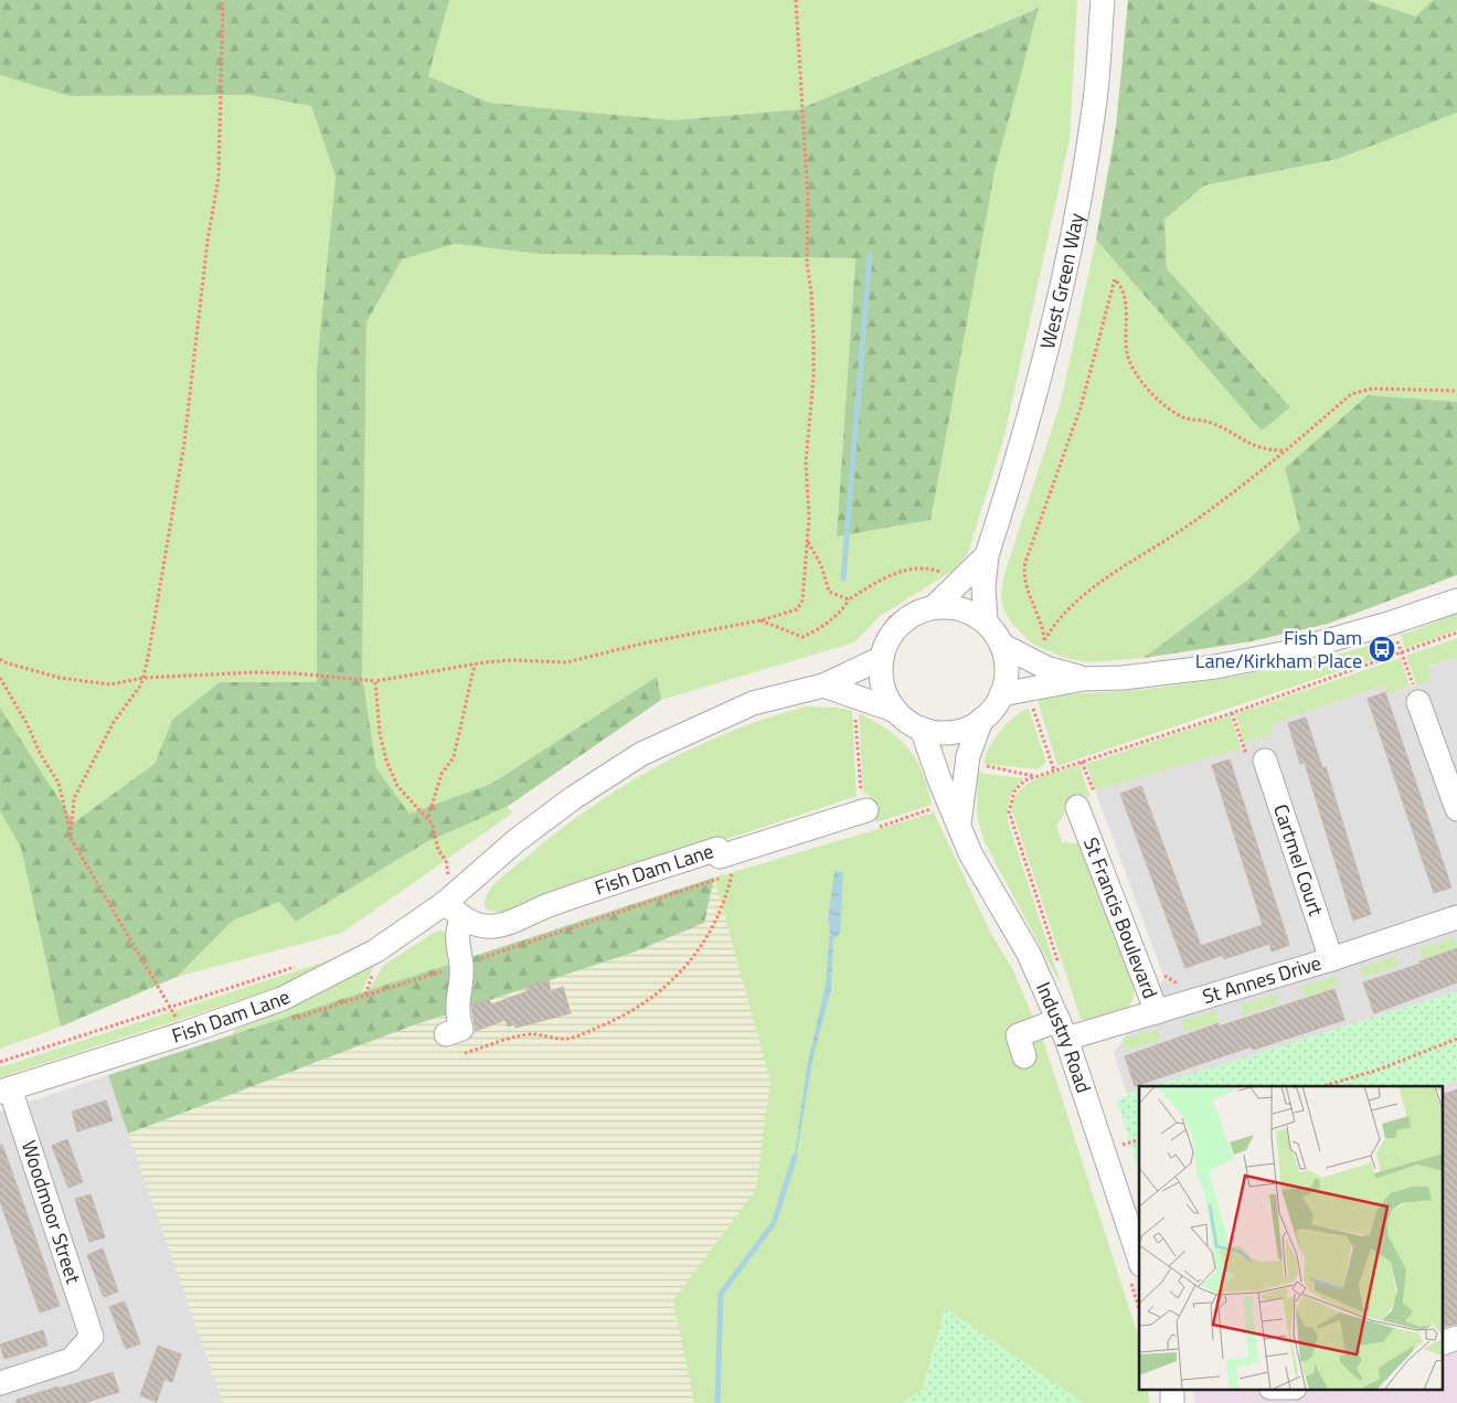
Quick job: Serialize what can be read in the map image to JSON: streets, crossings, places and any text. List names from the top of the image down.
{
  "streets": {
    "street": [
      "West Green Way",
      "Cartmel Court",
      "Fish Dam Lane",
      "St Francis Boulevard",
      "St Annes Drive",
      "Industry Road",
      "Woodmoor Street"
    ]
  },
  "crossings": [
    ["West Green Way", "Fish Dam Lane"],
    ["West Green Way", "Industry Road"],
    ["Cartmel Court", "St Annes Drive"],
    ["Fish Dam Lane", "Industry Road"],
    ["Fish Dam Lane", "Woodmoor Street"],
    ["St Francis Boulevard", "St Annes Drive"],
    ["St Annes Drive", "Industry Road"]
  ],
  "places": {
    "bus stop": ["Fish Dam Lane/Kirkham Place"]
  }
}
